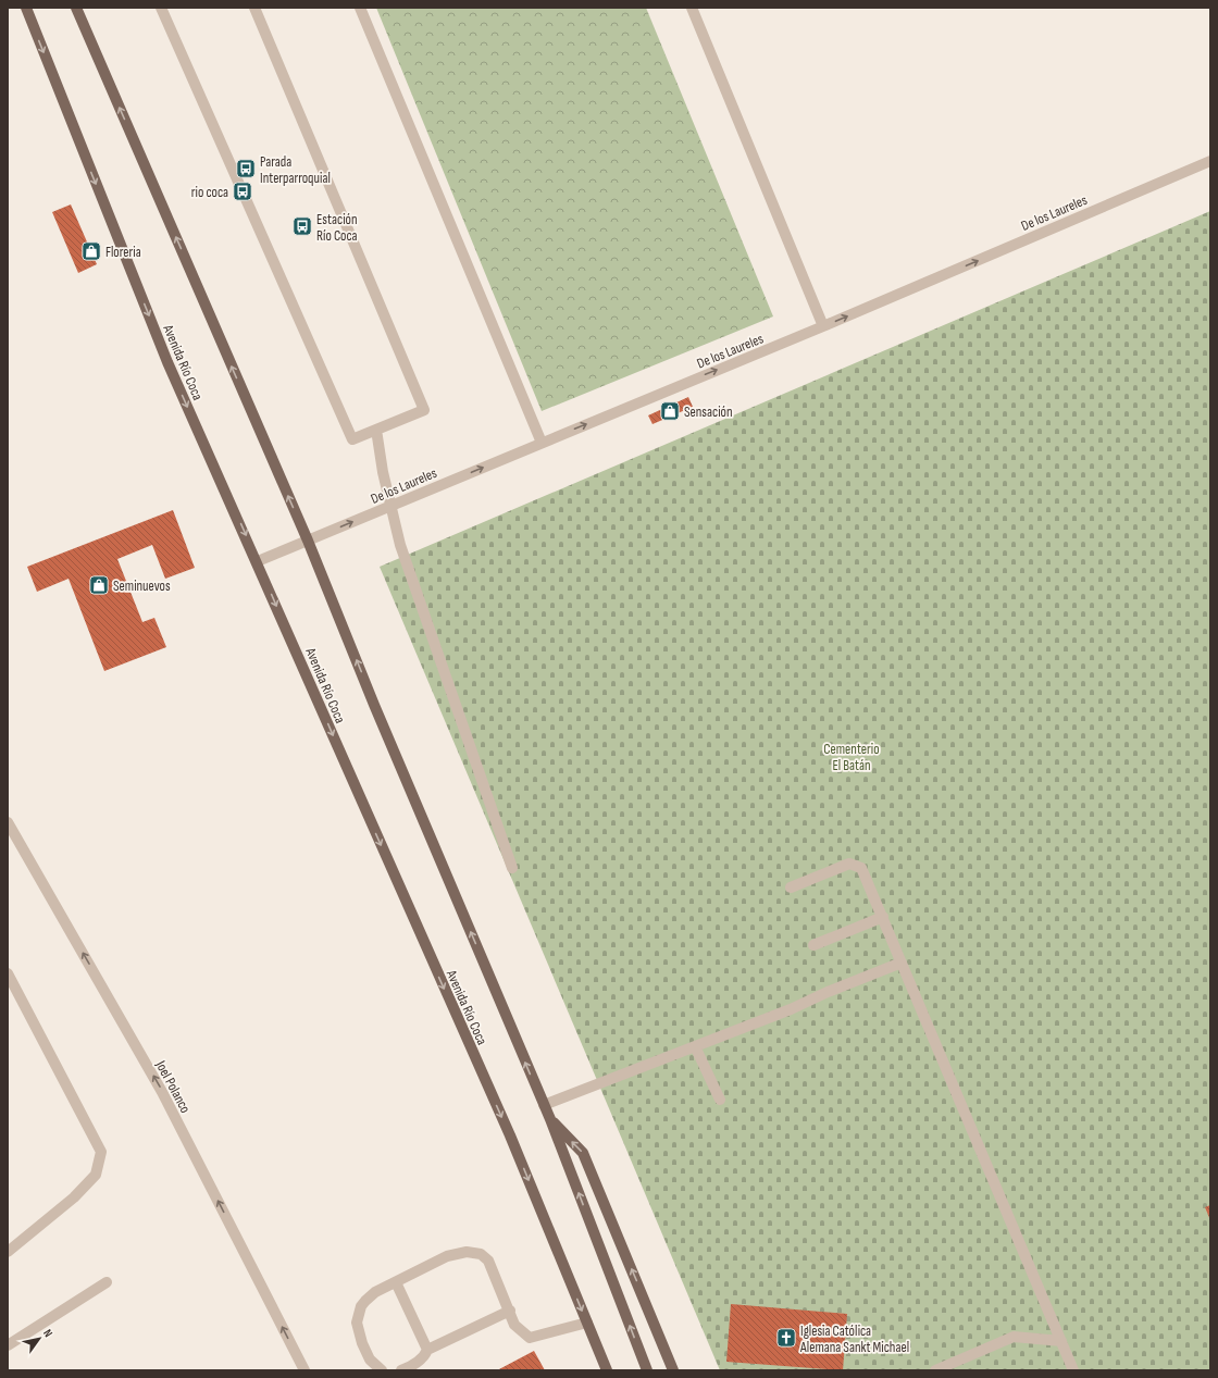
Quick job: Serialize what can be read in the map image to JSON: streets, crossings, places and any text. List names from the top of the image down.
{
  "streets": {
    "main road": ["Avenida Río Coca"],
    "street": ["De los Laureles", "Joel Polanco"]
  },
  "crossings": [
    ["De los Laureles", "Avenida Río Coca"]
  ],
  "one_way": ["De los Laureles", "Joel Polanco"],
  "parks": ["Cementerio El Batán"],
  "places": {
    "bus stop": ["Parada Interparroquial", "rio coca", "Estación Río Coca"],
    "shop": ["Floreria", "Sensación", "Seminuevos"],
    "church": ["Iglesia Católica Alemana Sankt Michael"]
  },
  "north": "top right"
}
